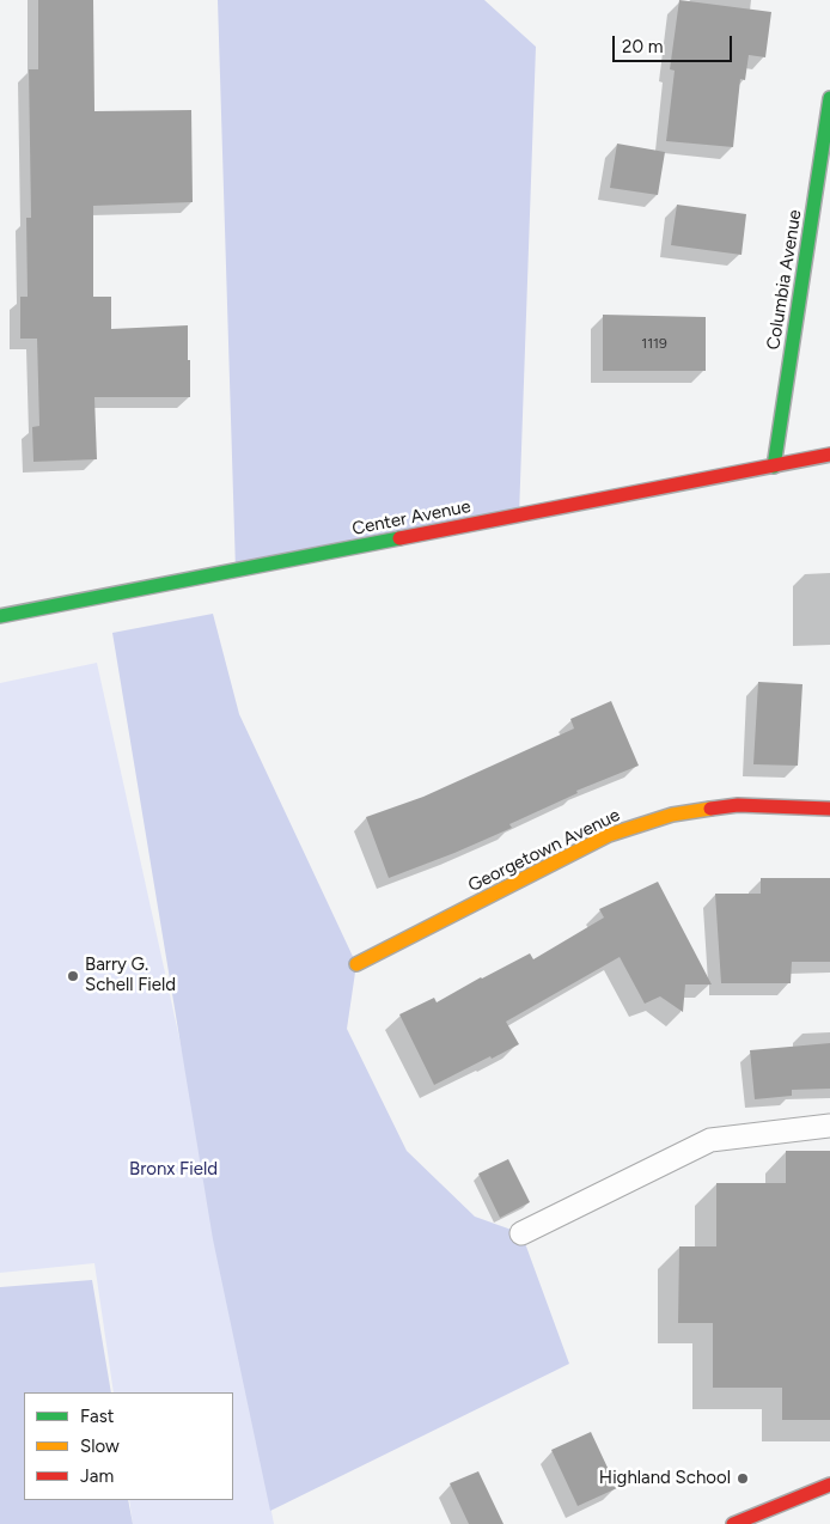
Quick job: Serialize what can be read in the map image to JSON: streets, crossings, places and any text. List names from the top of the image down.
{
  "streets": {
    "street": ["Columbia Avenue", "Center Avenue", "Georgetown Avenue"]
  },
  "crossings": [
    ["Columbia Avenue", "Center Avenue"]
  ],
  "parks": ["Bronx Field"],
  "places": ["Barry G. Schell Field", "Highland School"],
  "house_numbers": ["1119"],
  "legend": ["Fast", "Slow", "Jam"],
  "scale_bar": "20 m"
}
